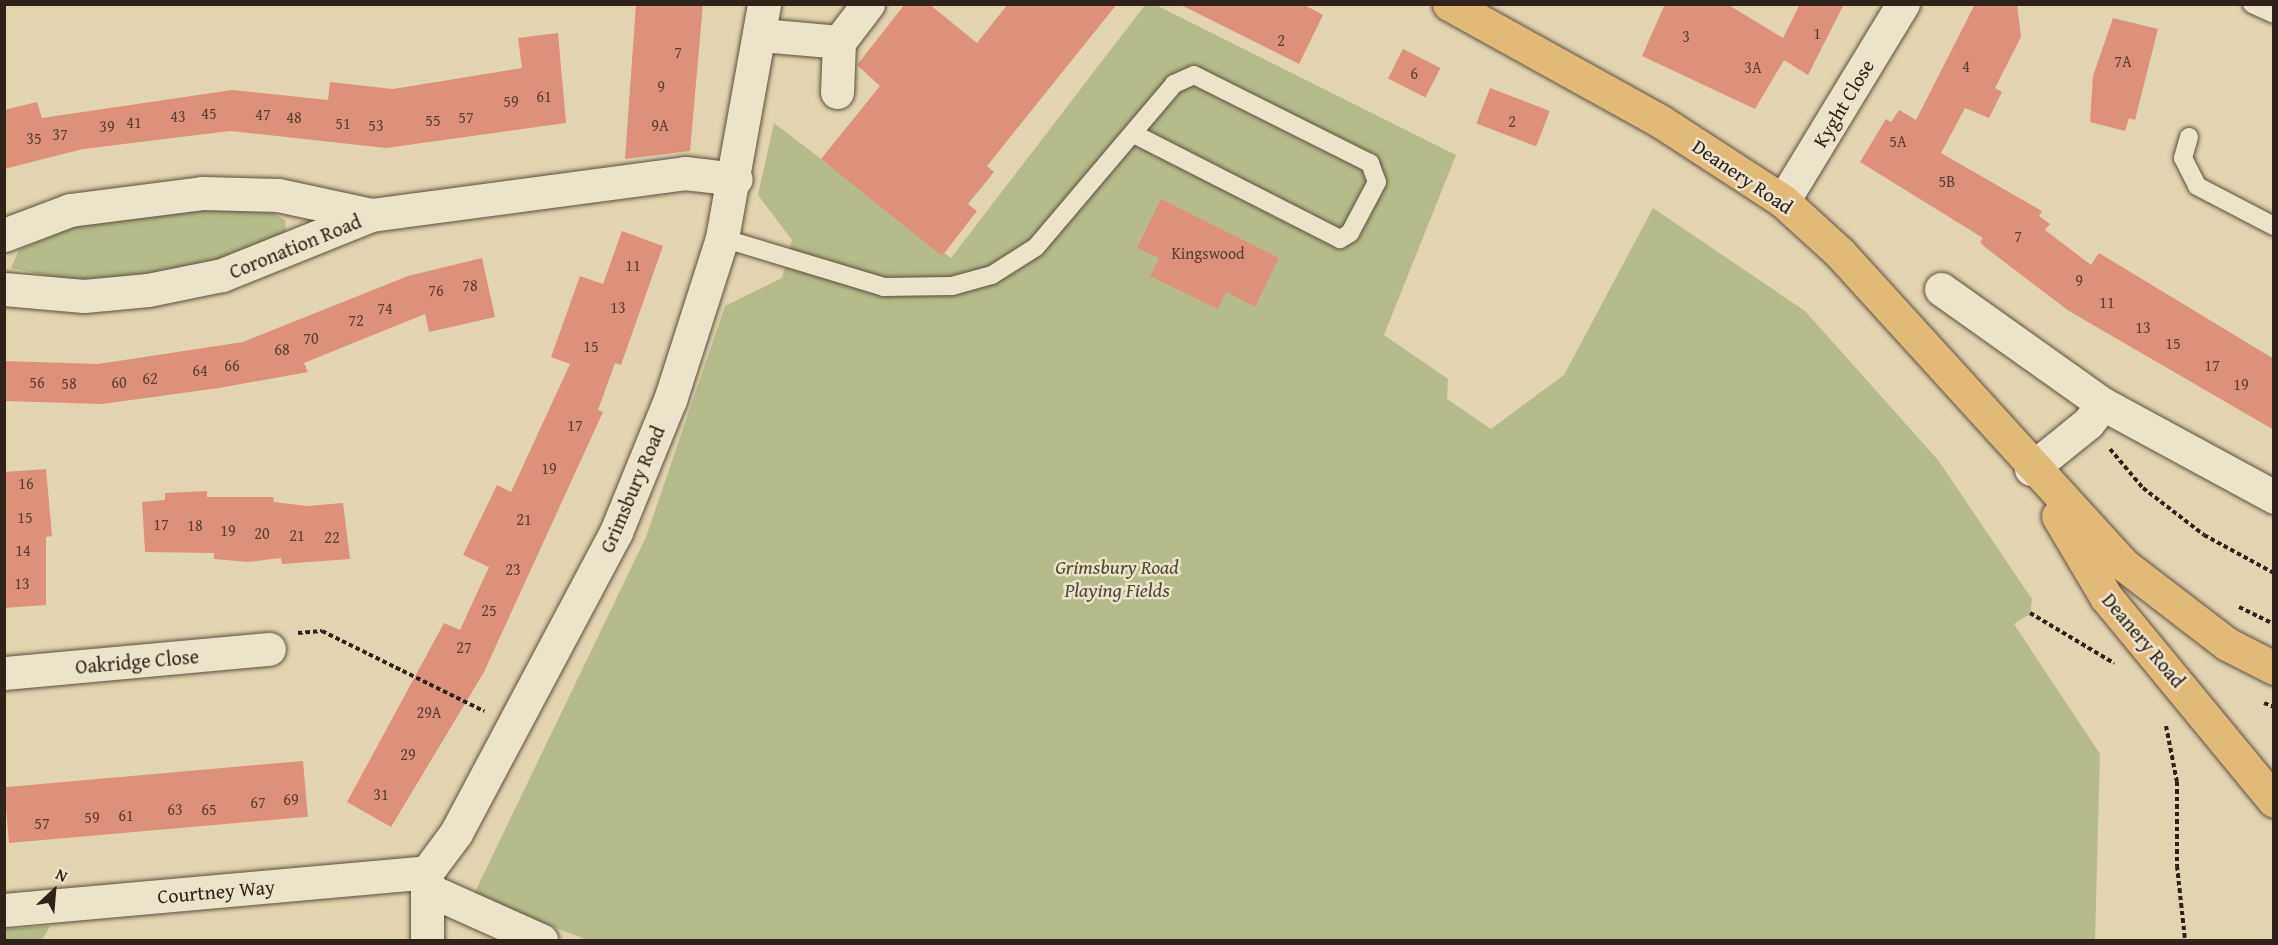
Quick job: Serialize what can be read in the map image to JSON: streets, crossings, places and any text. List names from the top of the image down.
{
  "streets": {
    "main road": ["Deanery Road"],
    "street": [
      "Kyght Close",
      "Coronation Road",
      "Grimsbury Road",
      "Oakridge Close",
      "Courtney Way"
    ]
  },
  "crossings": [
    ["Kyght Close", "Deanery Road"],
    ["Coronation Road", "Grimsbury Road"],
    ["Grimsbury Road", "Courtney Way"]
  ],
  "parks": ["Grimsbury Road Playing Fields"],
  "house_numbers": [
    "1",
    "3",
    "2",
    "7",
    "7A",
    "4",
    "3A",
    "6",
    "9",
    "61",
    "59",
    "45",
    "47",
    "43",
    "48",
    "57",
    "55",
    "2",
    "41",
    "51",
    "53",
    "9A",
    "39",
    "37",
    "35",
    "5A",
    "5B",
    "7",
    "Kingswood",
    "11",
    "9",
    "78",
    "76",
    "11",
    "13",
    "74",
    "72",
    "13",
    "70",
    "15",
    "15",
    "68",
    "66",
    "17",
    "64",
    "62",
    "56",
    "60",
    "58",
    "19",
    "17",
    "19",
    "16",
    "15",
    "21",
    "17",
    "18",
    "19",
    "20",
    "21",
    "22",
    "14",
    "23",
    "13",
    "25",
    "27",
    "29A",
    "29",
    "31",
    "69",
    "67",
    "63",
    "65",
    "61",
    "59",
    "57"
  ],
  "north": "top right"
}
